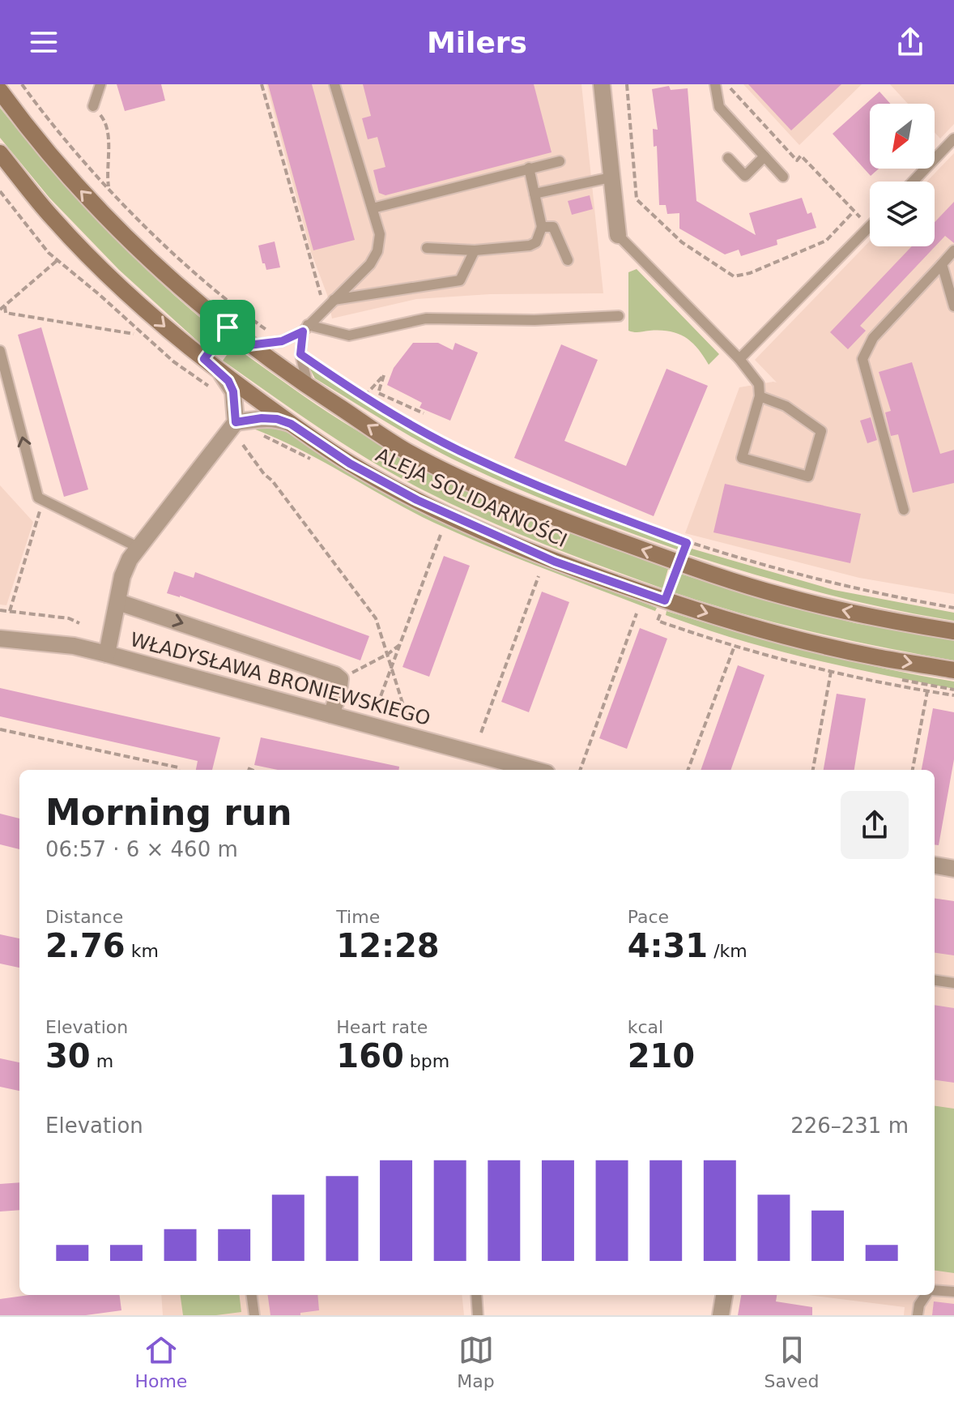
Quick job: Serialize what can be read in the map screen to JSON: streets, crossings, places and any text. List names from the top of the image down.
{
  "streets": {
    "main road": ["ALEJA SOLIDARNOŚCI"],
    "street": ["WŁADYSŁAWA BRONIEWSKIEGO"]
  },
  "north": "bottom left",
  "page": {
    "header": "Milers",
    "heading": ["Morning run", "06:57 · 6 × 460 m"],
    "stats": [
      ["Distance", "2.76 km"],
      ["Time", "12:28"],
      ["Pace", "4:31 /km"],
      ["Elevation", "30 m"],
      ["Heart rate", "160 bpm"],
      ["kcal", "210"]
    ],
    "chart": ["Elevation", "226–231 m"],
    "tabs": ["Home", "Map", "Saved"]
  }
}
